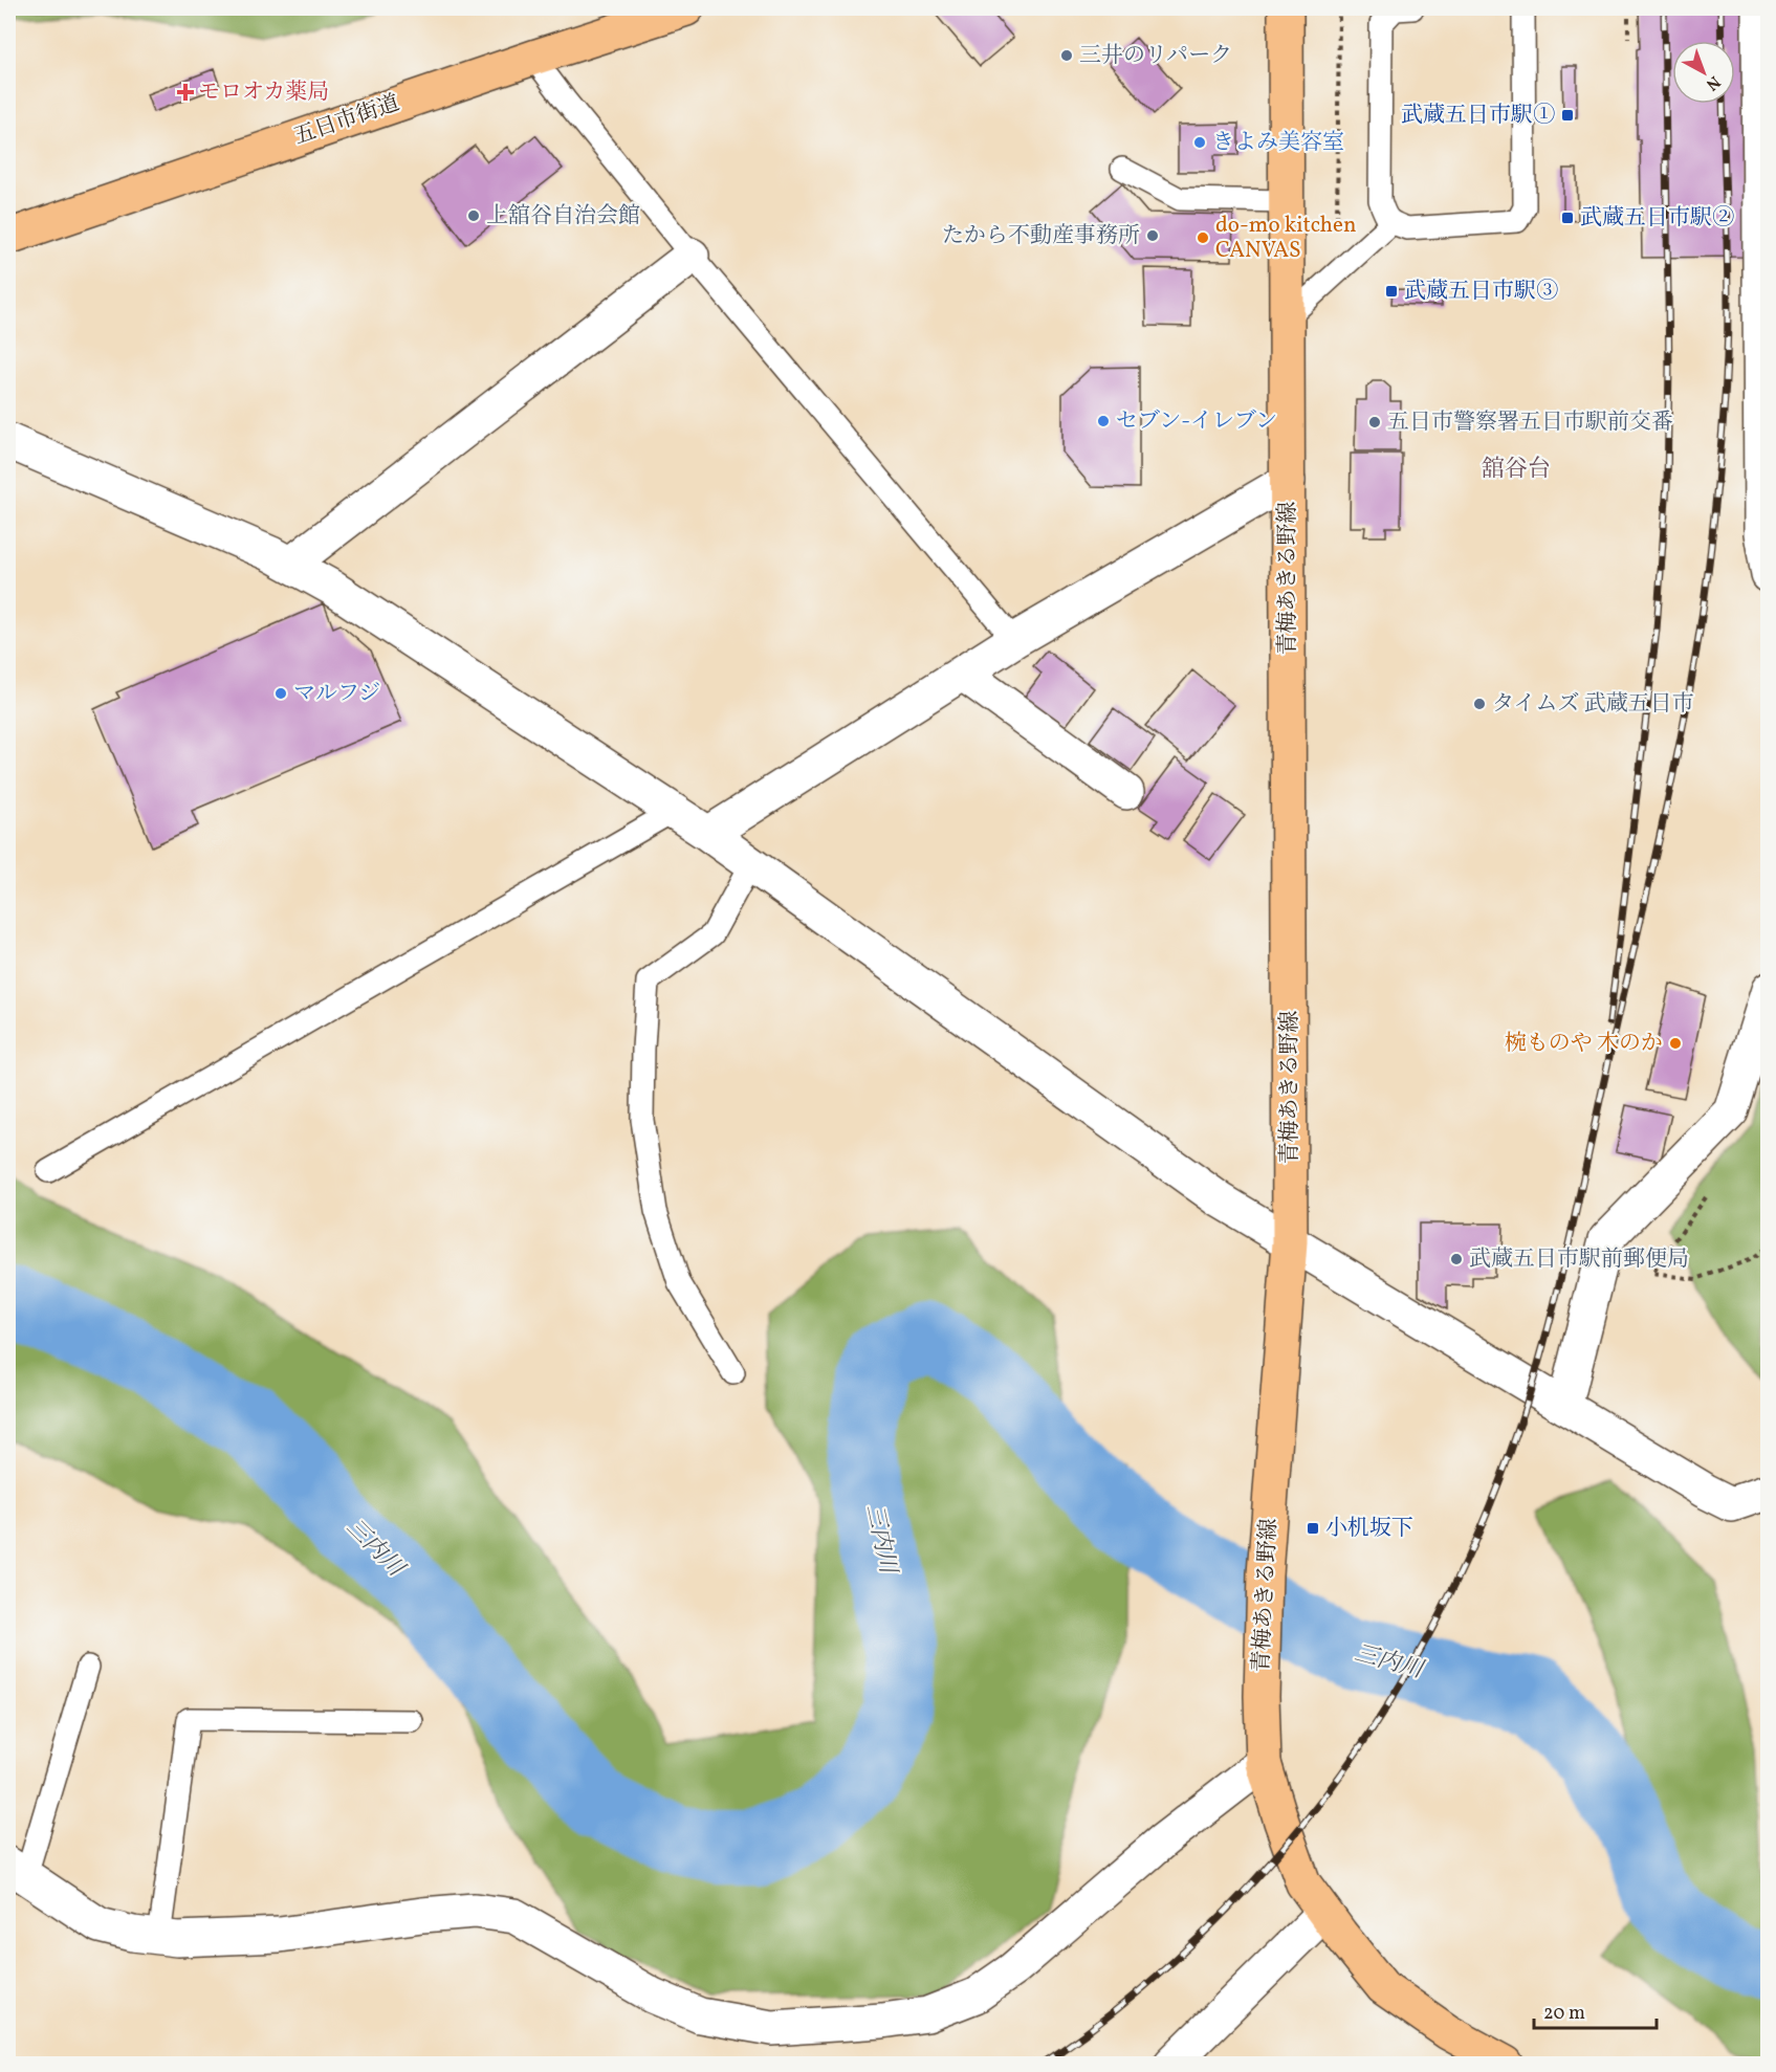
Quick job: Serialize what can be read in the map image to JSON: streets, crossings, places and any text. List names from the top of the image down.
{
  "streets": {
    "main road": ["五日市街道", "青梅あきる野線"]
  },
  "districts": ["舘谷台"],
  "water": ["三内川"],
  "places": {
    "other": [
      "三井のリパーク",
      "きよみ美容室",
      "上舘谷自治会館",
      "たから不動産事務所",
      "do-mo kitchen CANVAS",
      "セブン-イレブン",
      "五日市警察署五日市駅前交番",
      "マルフジ",
      "タイムズ 武蔵五日市",
      "椀ものや 木のか",
      "武蔵五日市駅前郵便局"
    ],
    "health": ["モロオカ薬局"],
    "transit": [
      "武蔵五日市駅①",
      "武蔵五日市駅②",
      "武蔵五日市駅③",
      "小机坂下"
    ]
  },
  "scale_bar": "20 m",
  "north": "bottom right"
}
